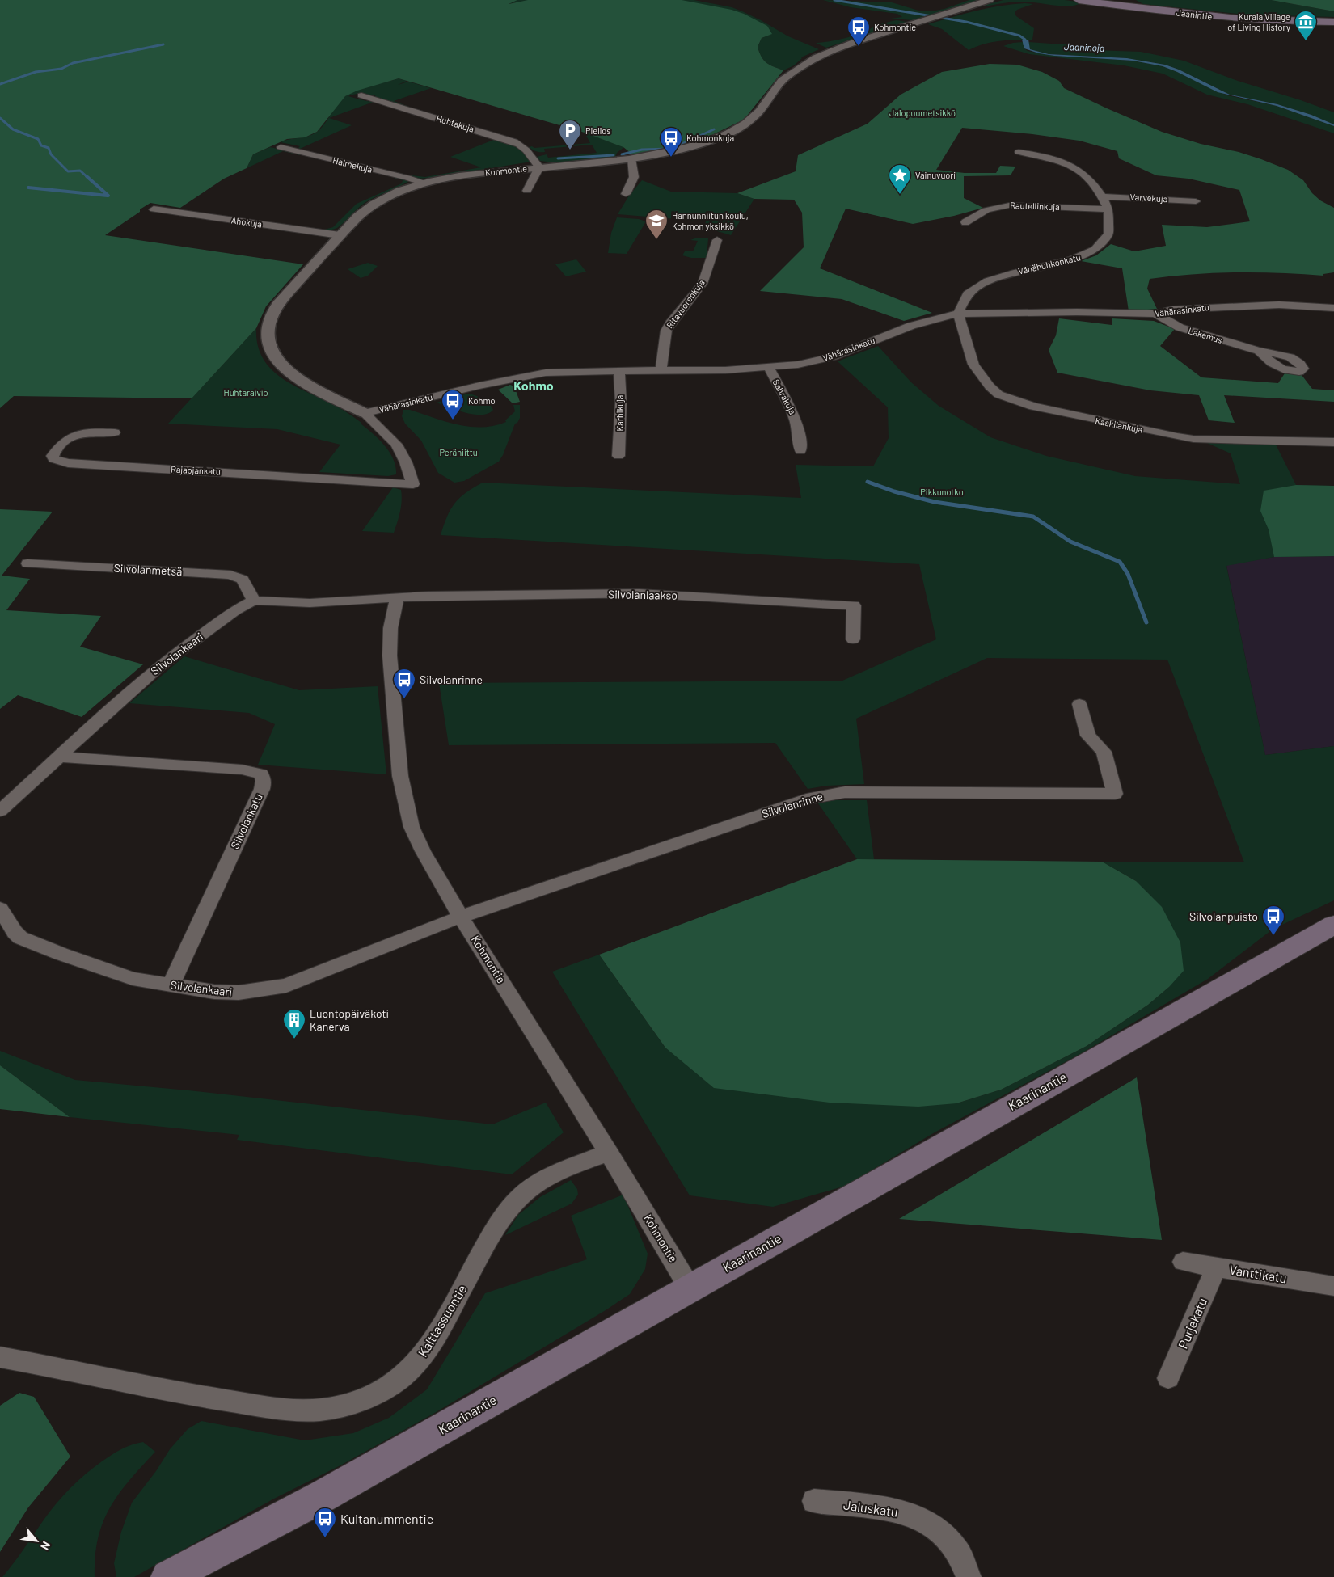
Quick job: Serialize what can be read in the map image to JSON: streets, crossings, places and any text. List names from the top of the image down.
{
  "streets": {
    "main road": ["Jaanintie", "Kaarinantie"],
    "street": [
      "Huhtakuja",
      "Halmekuja",
      "Kohmontie",
      "Varvekuja",
      "Rautellinkuja",
      "Ahokuja",
      "Vähähuhkonkatu",
      "Ritavuorenkuja",
      "Vähärasinkatu",
      "Lakemus",
      "Sahrakuja",
      "Karhikuja",
      "Kaskilankuja",
      "Rajaojankatu",
      "Silvolanmetsä",
      "Silvolanlaakso",
      "Silvolankaari",
      "Silvolanrinne",
      "Silvolankatu",
      "Vanttikatu",
      "Kalttassuontie",
      "Purjekatu",
      "Jaluskatu"
    ]
  },
  "crossings": [
    ["Huhtakuja", "Kohmontie"],
    ["Halmekuja", "Kohmontie"],
    ["Kohmontie", "Ahokuja"],
    ["Kohmontie", "Vähärasinkatu"],
    ["Kohmontie", "Rajaojankatu"],
    ["Kohmontie", "Silvolanlaakso"],
    ["Kohmontie", "Silvolankaari"],
    ["Kohmontie", "Silvolanrinne"],
    ["Kohmontie", "Kaarinantie"],
    ["Kohmontie", "Kalttassuontie"],
    ["Rautellinkuja", "Vähähuhkonkatu"],
    ["Vähähuhkonkatu", "Vähärasinkatu"],
    ["Vähähuhkonkatu", "Kaskilankuja"],
    ["Ritavuorenkuja", "Vähärasinkatu"],
    ["Vähärasinkatu", "Lakemus"],
    ["Vähärasinkatu", "Sahrakuja"],
    ["Vähärasinkatu", "Karhikuja"],
    ["Vähärasinkatu", "Kaskilankuja"],
    ["Silvolanmetsä", "Silvolankaari"],
    ["Silvolankaari", "Silvolanrinne"],
    ["Silvolankaari", "Silvolankatu"],
    ["Vanttikatu", "Purjekatu"]
  ],
  "districts": ["Kohmo"],
  "water": ["Jaaninoja"],
  "parks": [
    "Jalopuumetsikkö",
    "Huhtaraivio",
    "Peräniittu",
    "Pikkunotko"
  ],
  "places": {
    "museum": ["Kurala Village of Living History"],
    "bus stop": [
      "Kohmontie",
      "Kohmonkuja",
      "Kohmo",
      "Silvolanrinne",
      "Silvolanpuisto",
      "Kultanummentie"
    ],
    "parking": ["Piellos"],
    "place": ["Vainuvuori"],
    "school or university": ["Hannunniitun koulu, Kohmon yksikkö"],
    "building": ["Luontopäiväkoti Kanerva"]
  },
  "north": "bottom right"
}
